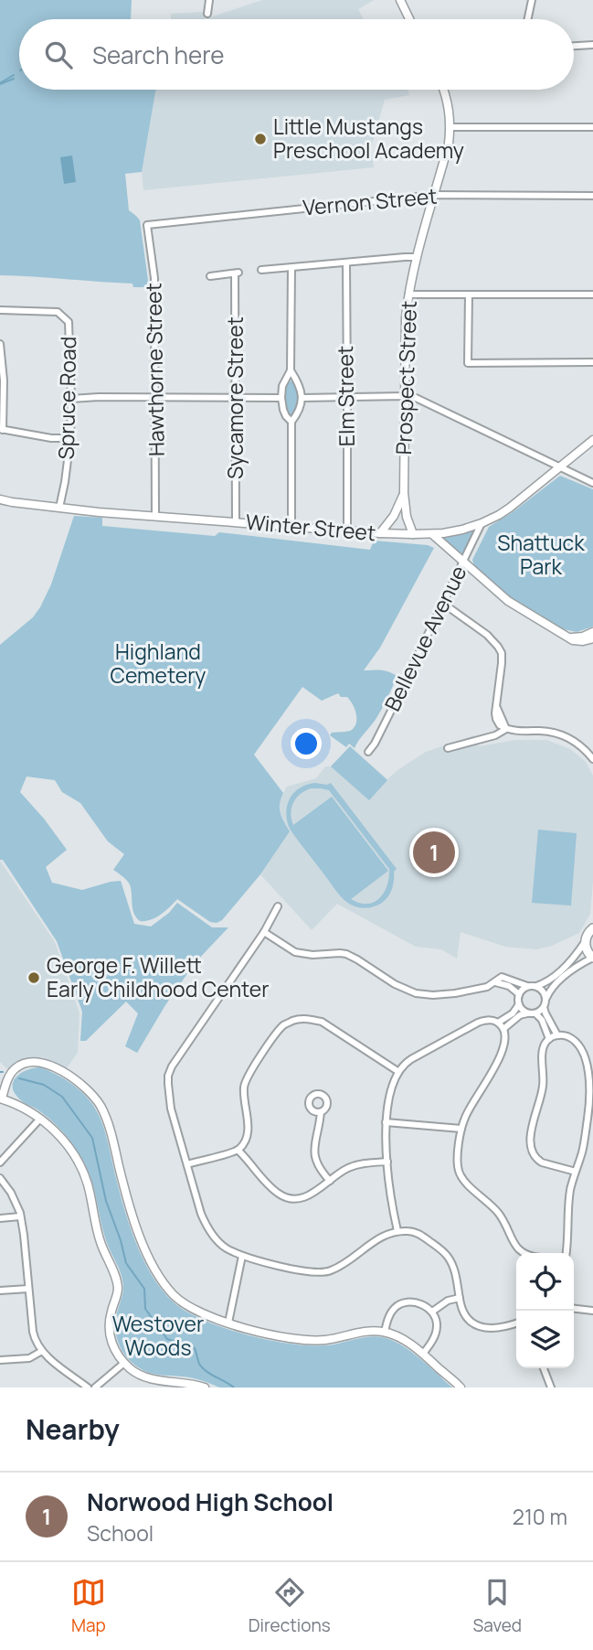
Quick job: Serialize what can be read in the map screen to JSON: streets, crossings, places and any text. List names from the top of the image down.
{
  "streets": {
    "street": [
      "Vernon Street",
      "Hawthorne Street",
      "Prospect Street",
      "Elm Street",
      "Spruce Road",
      "Sycamore Street",
      "Winter Street",
      "Bellevue Avenue"
    ]
  },
  "crossings": [
    ["Vernon Street", "Hawthorne Street"],
    ["Vernon Street", "Prospect Street"],
    ["Hawthorne Street", "Winter Street"],
    ["Prospect Street", "Winter Street"],
    ["Elm Street", "Winter Street"],
    ["Spruce Road", "Winter Street"],
    ["Sycamore Street", "Winter Street"],
    ["Winter Street", "Bellevue Avenue"]
  ],
  "parks": ["Shattuck Park", "Highland Cemetery", "Westover Woods"],
  "places": ["Little Mustangs Preschool Academy", "George F. Willett Early Childhood Center"],
  "page": {
    "search": "Search here",
    "pins": "1",
    "heading": "Nearby",
    "list": [
      {
        "mark": "1",
        "name": "Norwood High School",
        "note": "School",
        "value": "210 m"
      }
    ],
    "nav": ["Map", "Directions", "Saved"]
  }
}
